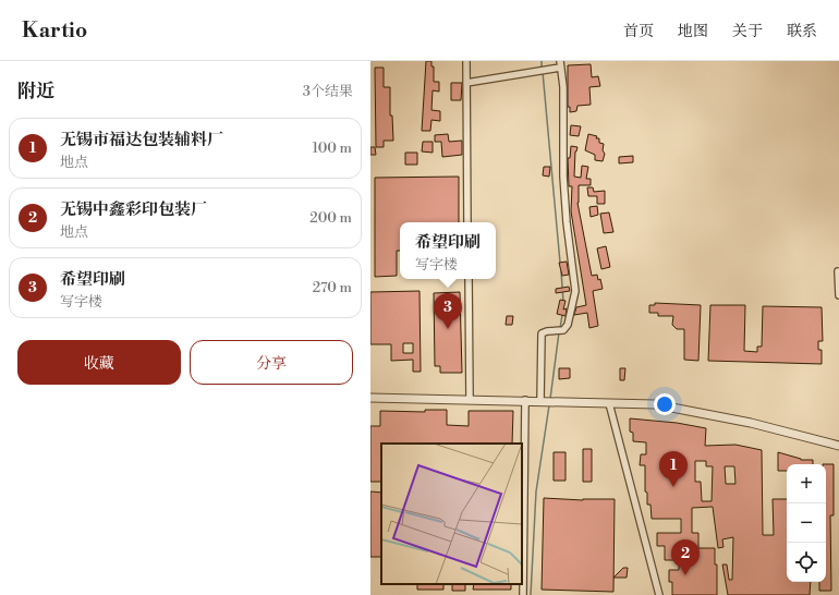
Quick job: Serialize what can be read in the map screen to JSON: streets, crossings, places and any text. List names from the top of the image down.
{
  "page": {
    "header": "Kartio",
    "nav": [
      "首页",
      "地图",
      "关于",
      "联系"
    ],
    "heading": ["附近", "3个结果"],
    "list": [
      {
        "mark": "1",
        "name": "无锡市福达包装辅料厂",
        "note": "地点",
        "value": "100 m"
      },
      {
        "mark": "2",
        "name": "无锡中鑫彩印包装厂",
        "note": "地点",
        "value": "200 m"
      },
      {
        "mark": "3",
        "name": "希望印刷",
        "note": "写字楼",
        "value": "270 m"
      }
    ],
    "popup": ["希望印刷", "写字楼"],
    "pins": ["3", "1", "2"],
    "buttons": ["收藏", "分享"],
    "map_buttons": ["+", "−"]
  }
}
